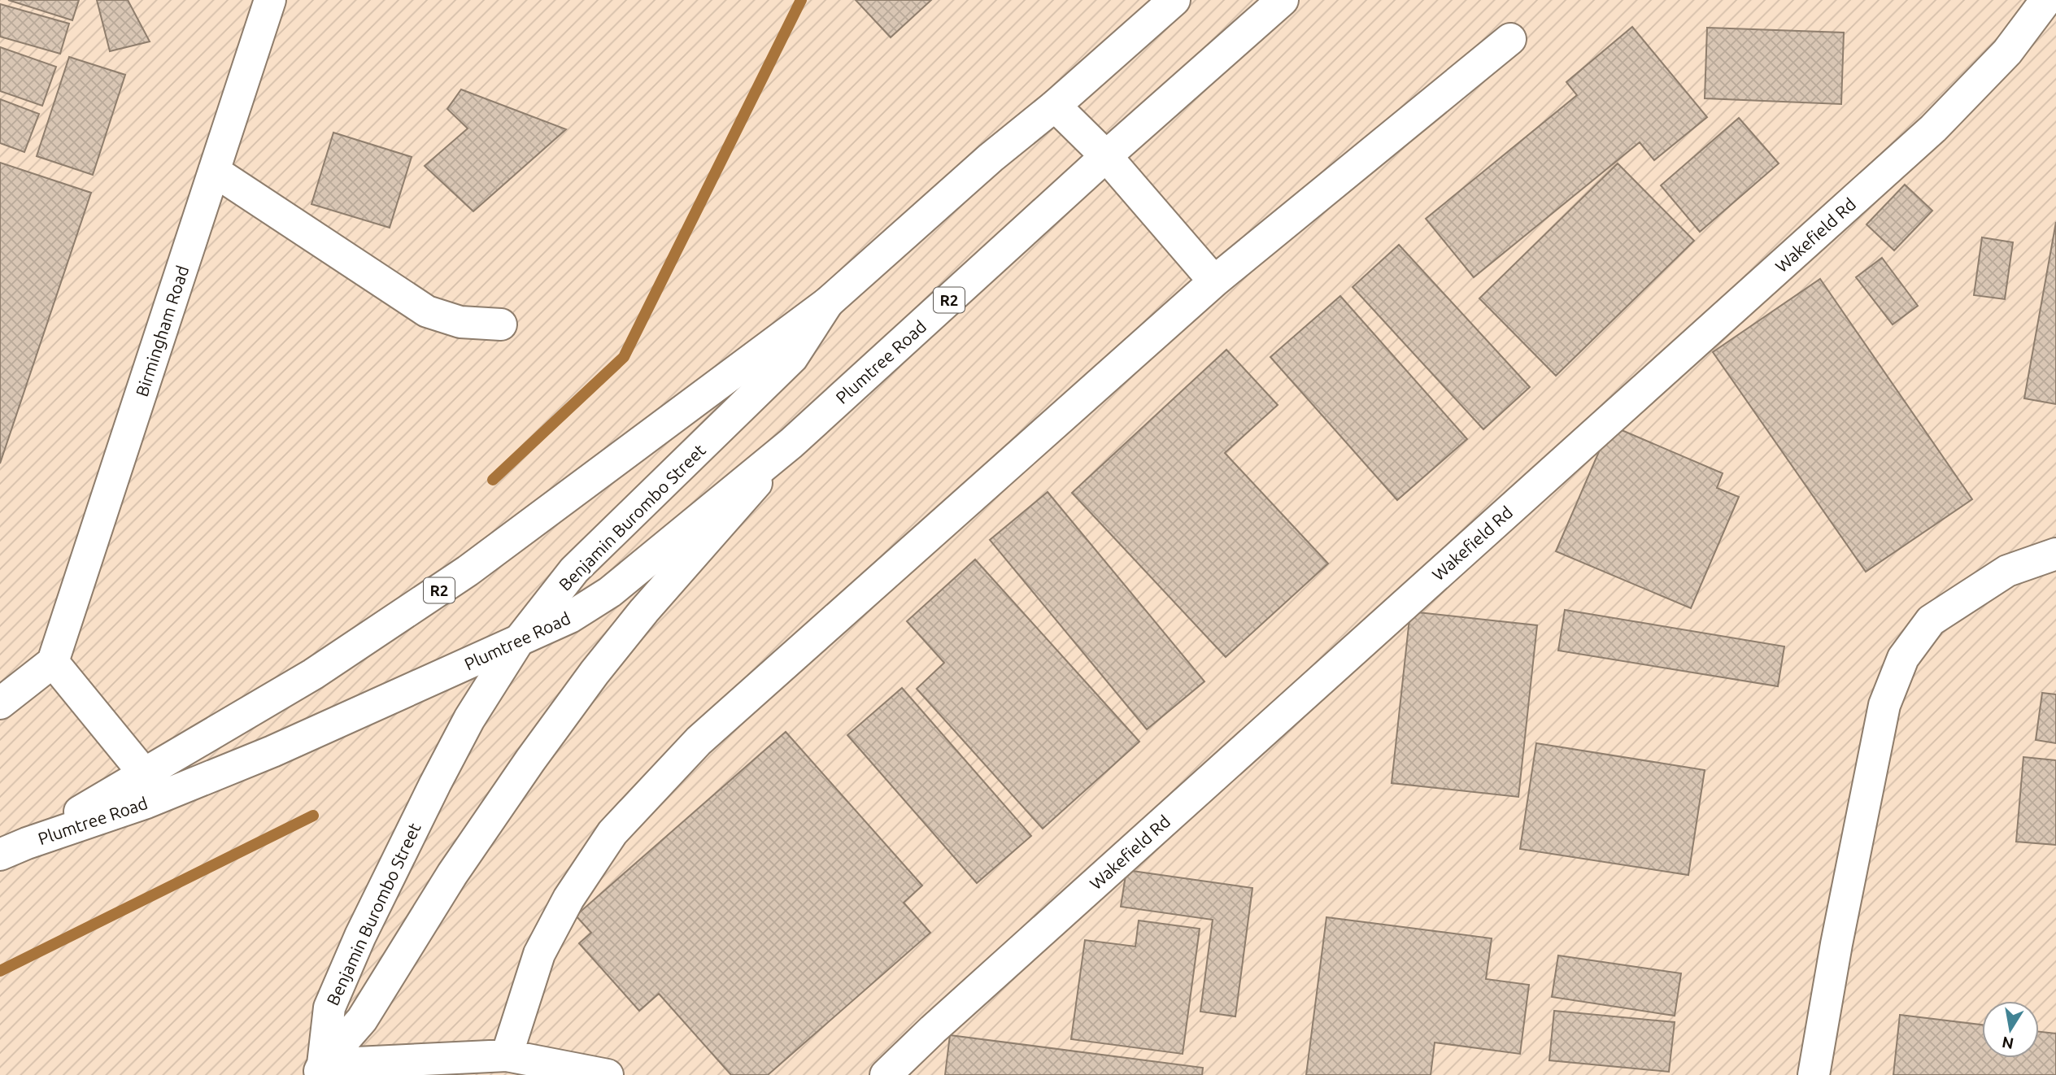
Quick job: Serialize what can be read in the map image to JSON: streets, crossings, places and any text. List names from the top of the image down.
{
  "streets": {
    "main road": [
      "Wakefield Rd",
      "R2",
      "Birmingham Road",
      "Plumtree Road",
      "Benjamin Burombo Street"
    ]
  },
  "crossings": [
    ["Plumtree Road", "Benjamin Burombo Street"]
  ],
  "north": "bottom"
}
